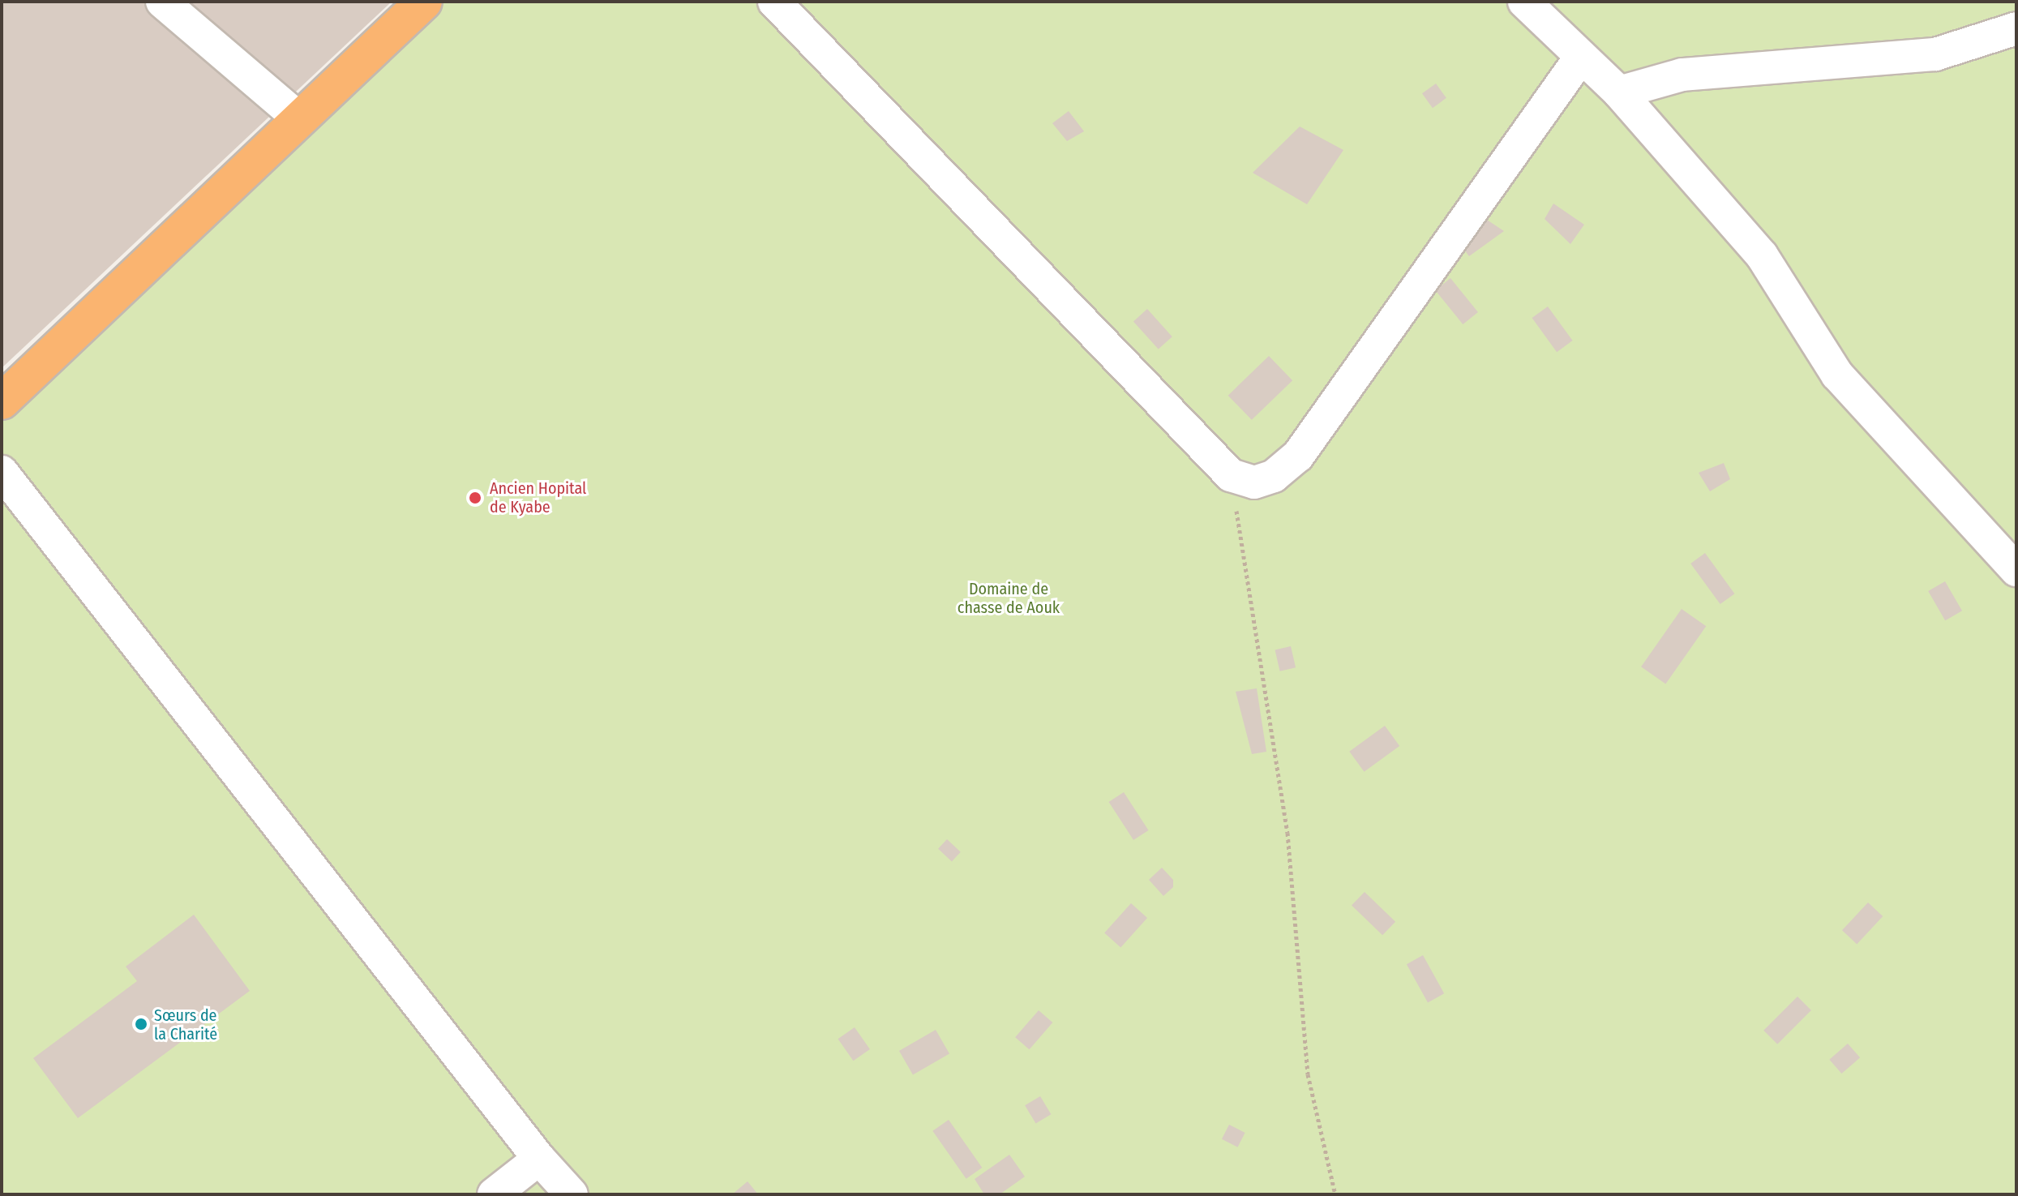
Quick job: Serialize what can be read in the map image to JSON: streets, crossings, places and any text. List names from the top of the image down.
{
  "parks": ["Domaine de chasse de Aouk"],
  "places": ["Ancien Hopital de Kyabe", "Sœurs de la Charité"]
}
